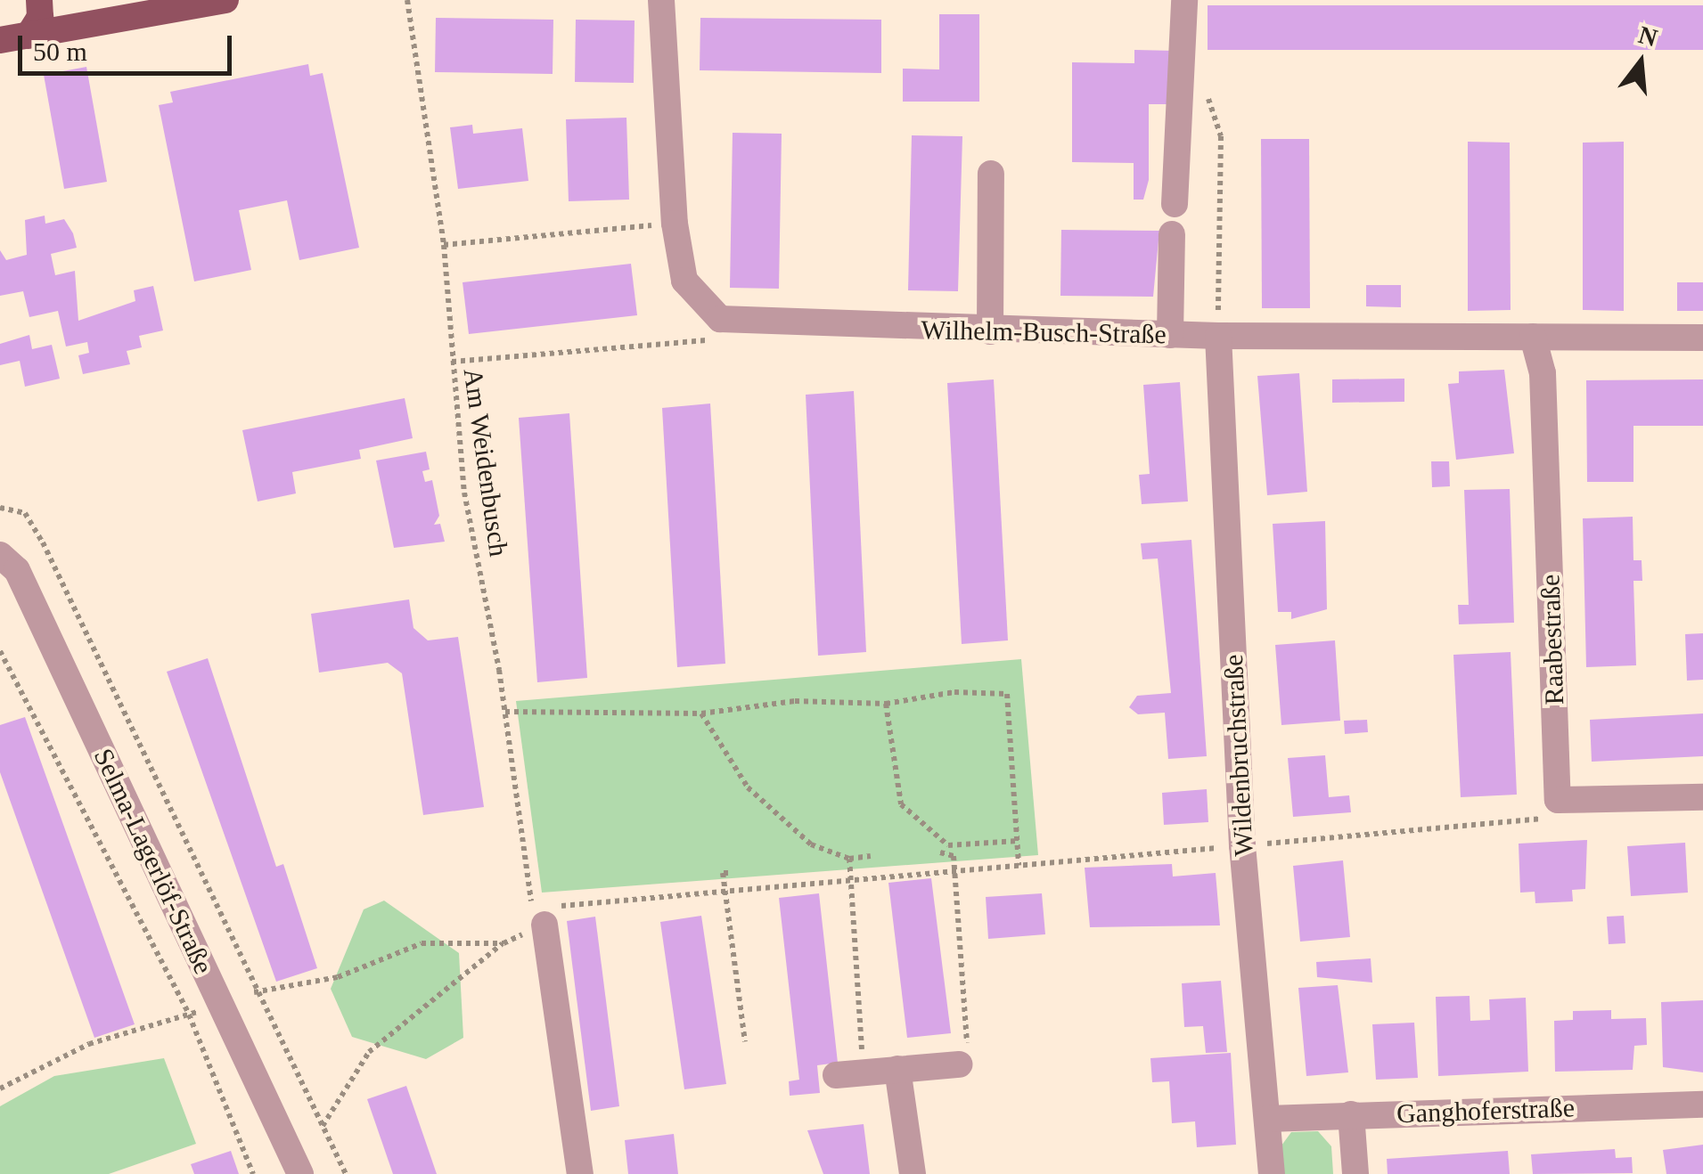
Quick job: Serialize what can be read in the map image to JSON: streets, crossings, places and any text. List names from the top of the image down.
{
  "streets": {
    "street": [
      "Wilhelm-Busch-Straße",
      "Raabestraße",
      "Wildenbruchstraße",
      "Selma-Lagerlöf-Straße",
      "Ganghoferstraße"
    ],
    "path": ["Am Weidenbusch"]
  },
  "crossings": [
    ["Wilhelm-Busch-Straße", "Raabestraße"],
    ["Wilhelm-Busch-Straße", "Wildenbruchstraße"],
    ["Wildenbruchstraße", "Ganghoferstraße"]
  ],
  "scale_bar": "50 m",
  "north": "top"
}
